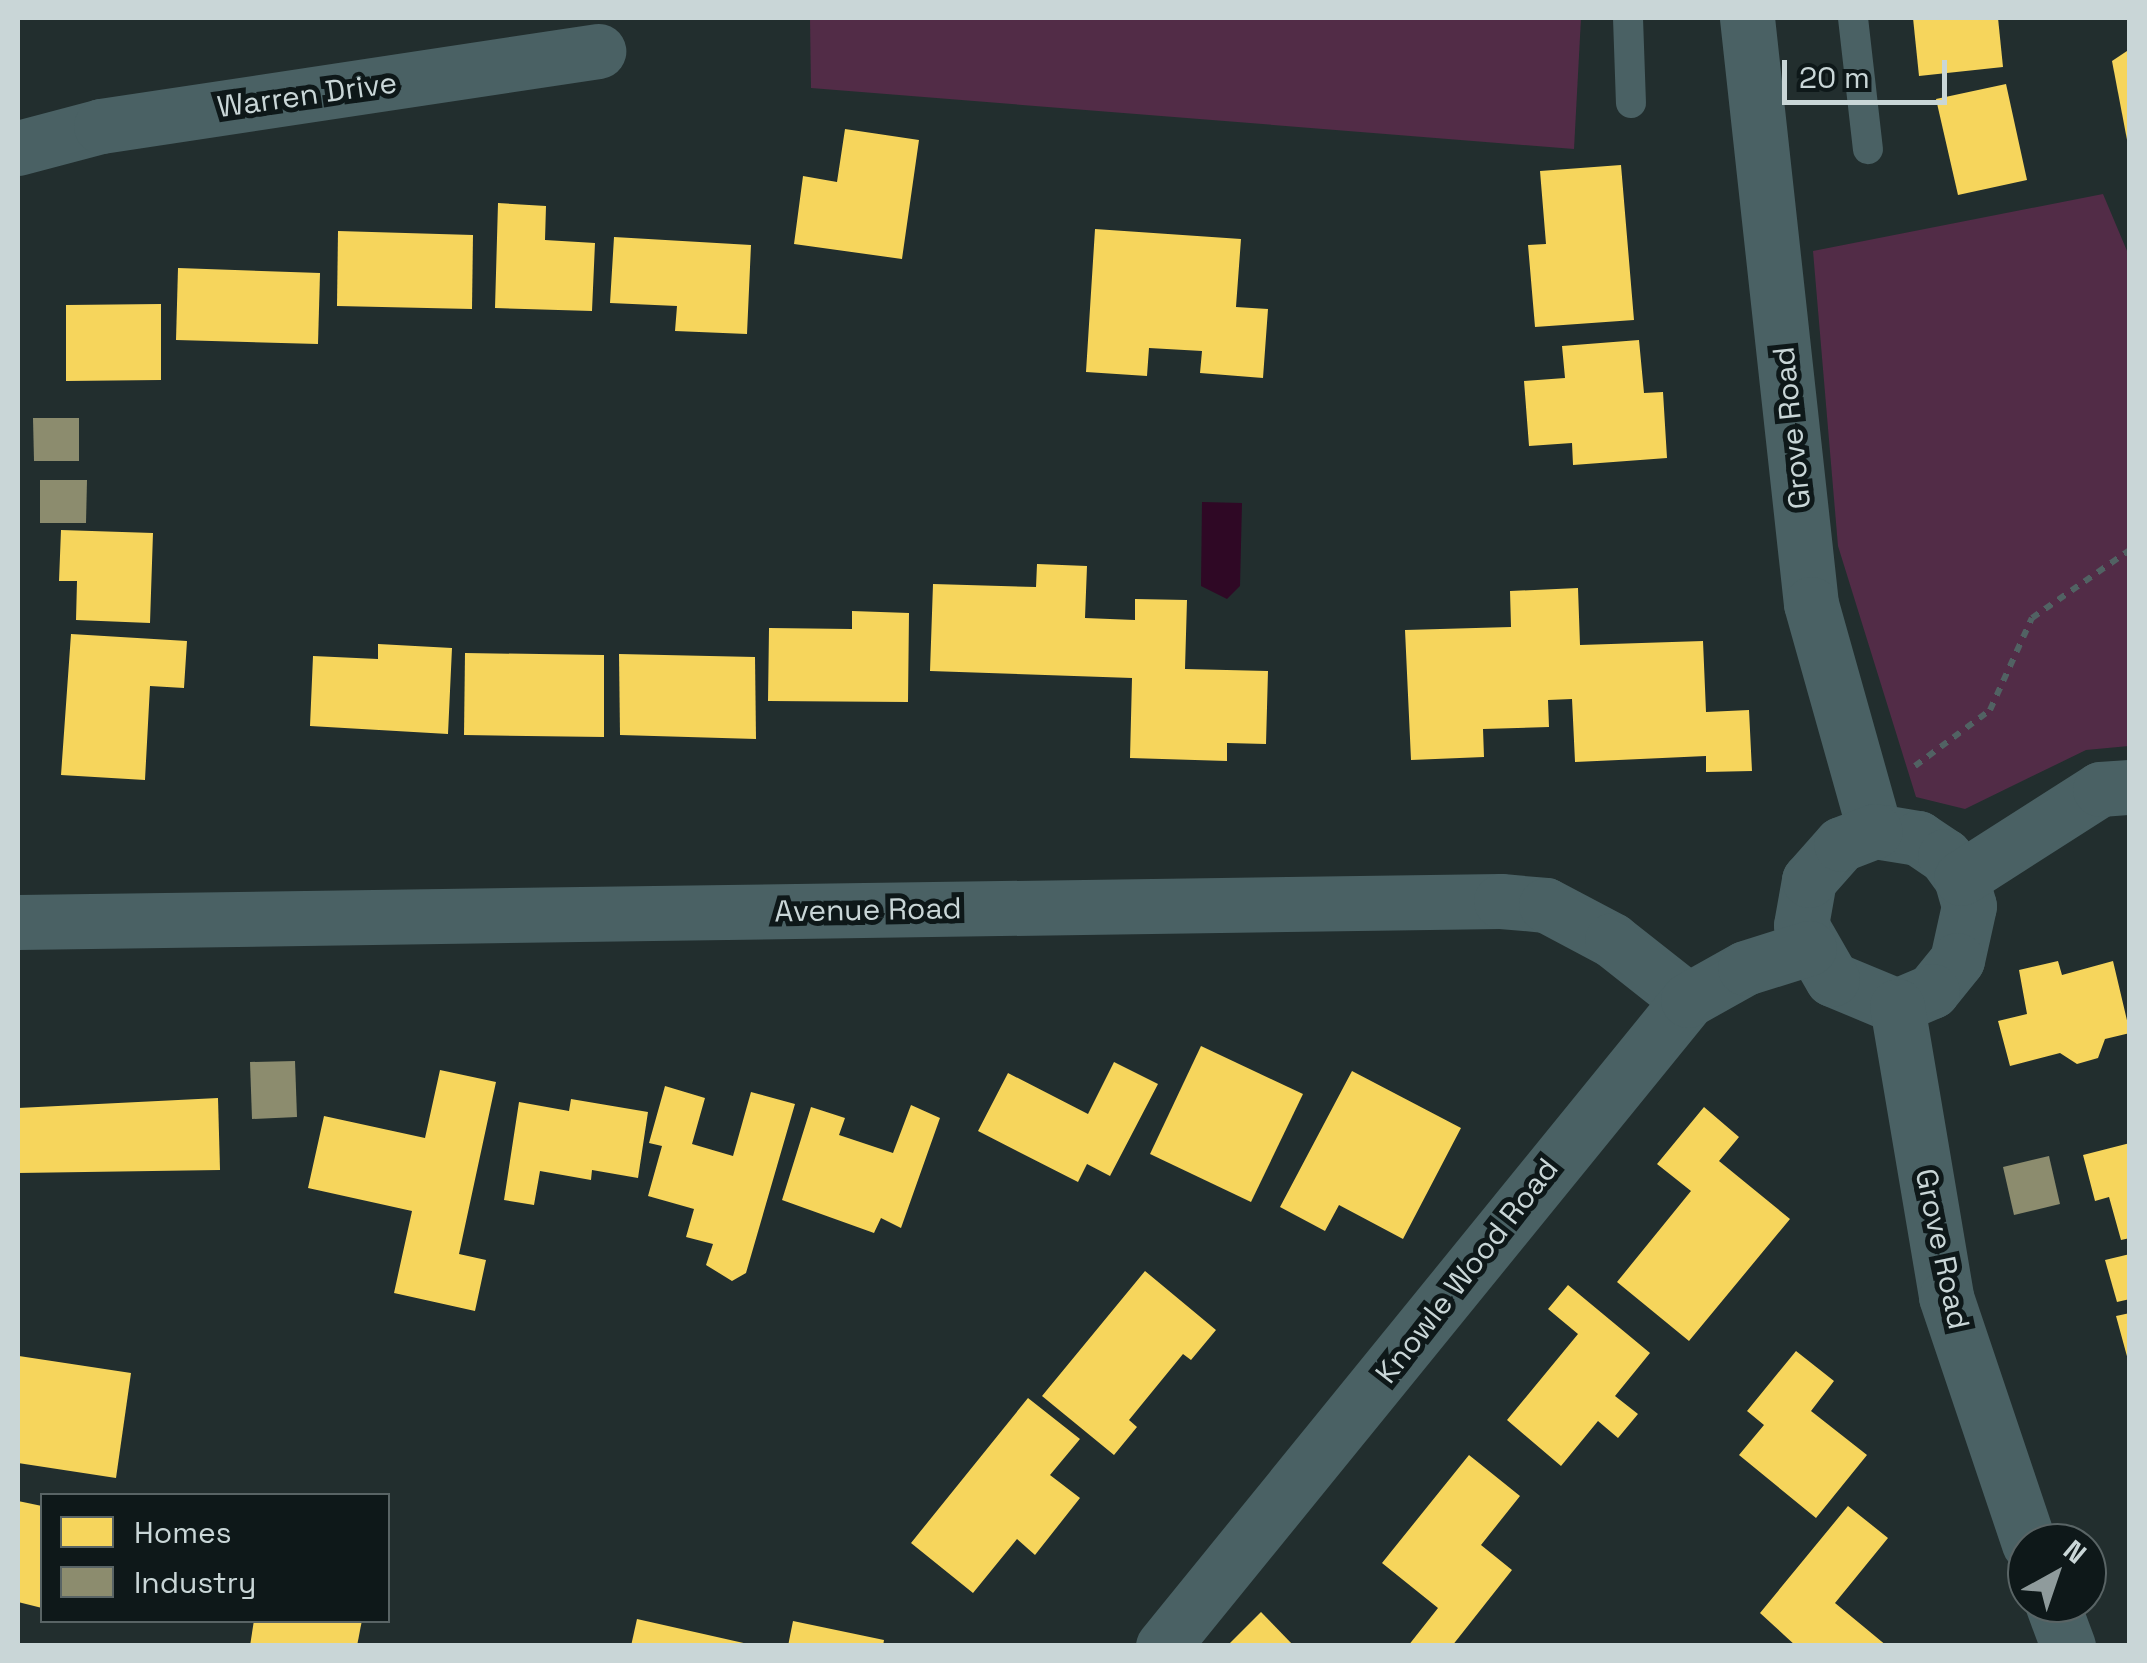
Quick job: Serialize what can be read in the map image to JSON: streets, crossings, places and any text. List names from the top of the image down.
{
  "streets": {
    "street": [
      "Warren Drive",
      "Grove Road",
      "Avenue Road",
      "Knowle Wood Road"
    ]
  },
  "crossings": [
    ["Grove Road", "Knowle Wood Road"],
    ["Avenue Road", "Knowle Wood Road"]
  ],
  "legend": ["Homes", "Industry"],
  "scale_bar": "20 m",
  "north": "top right"
}
